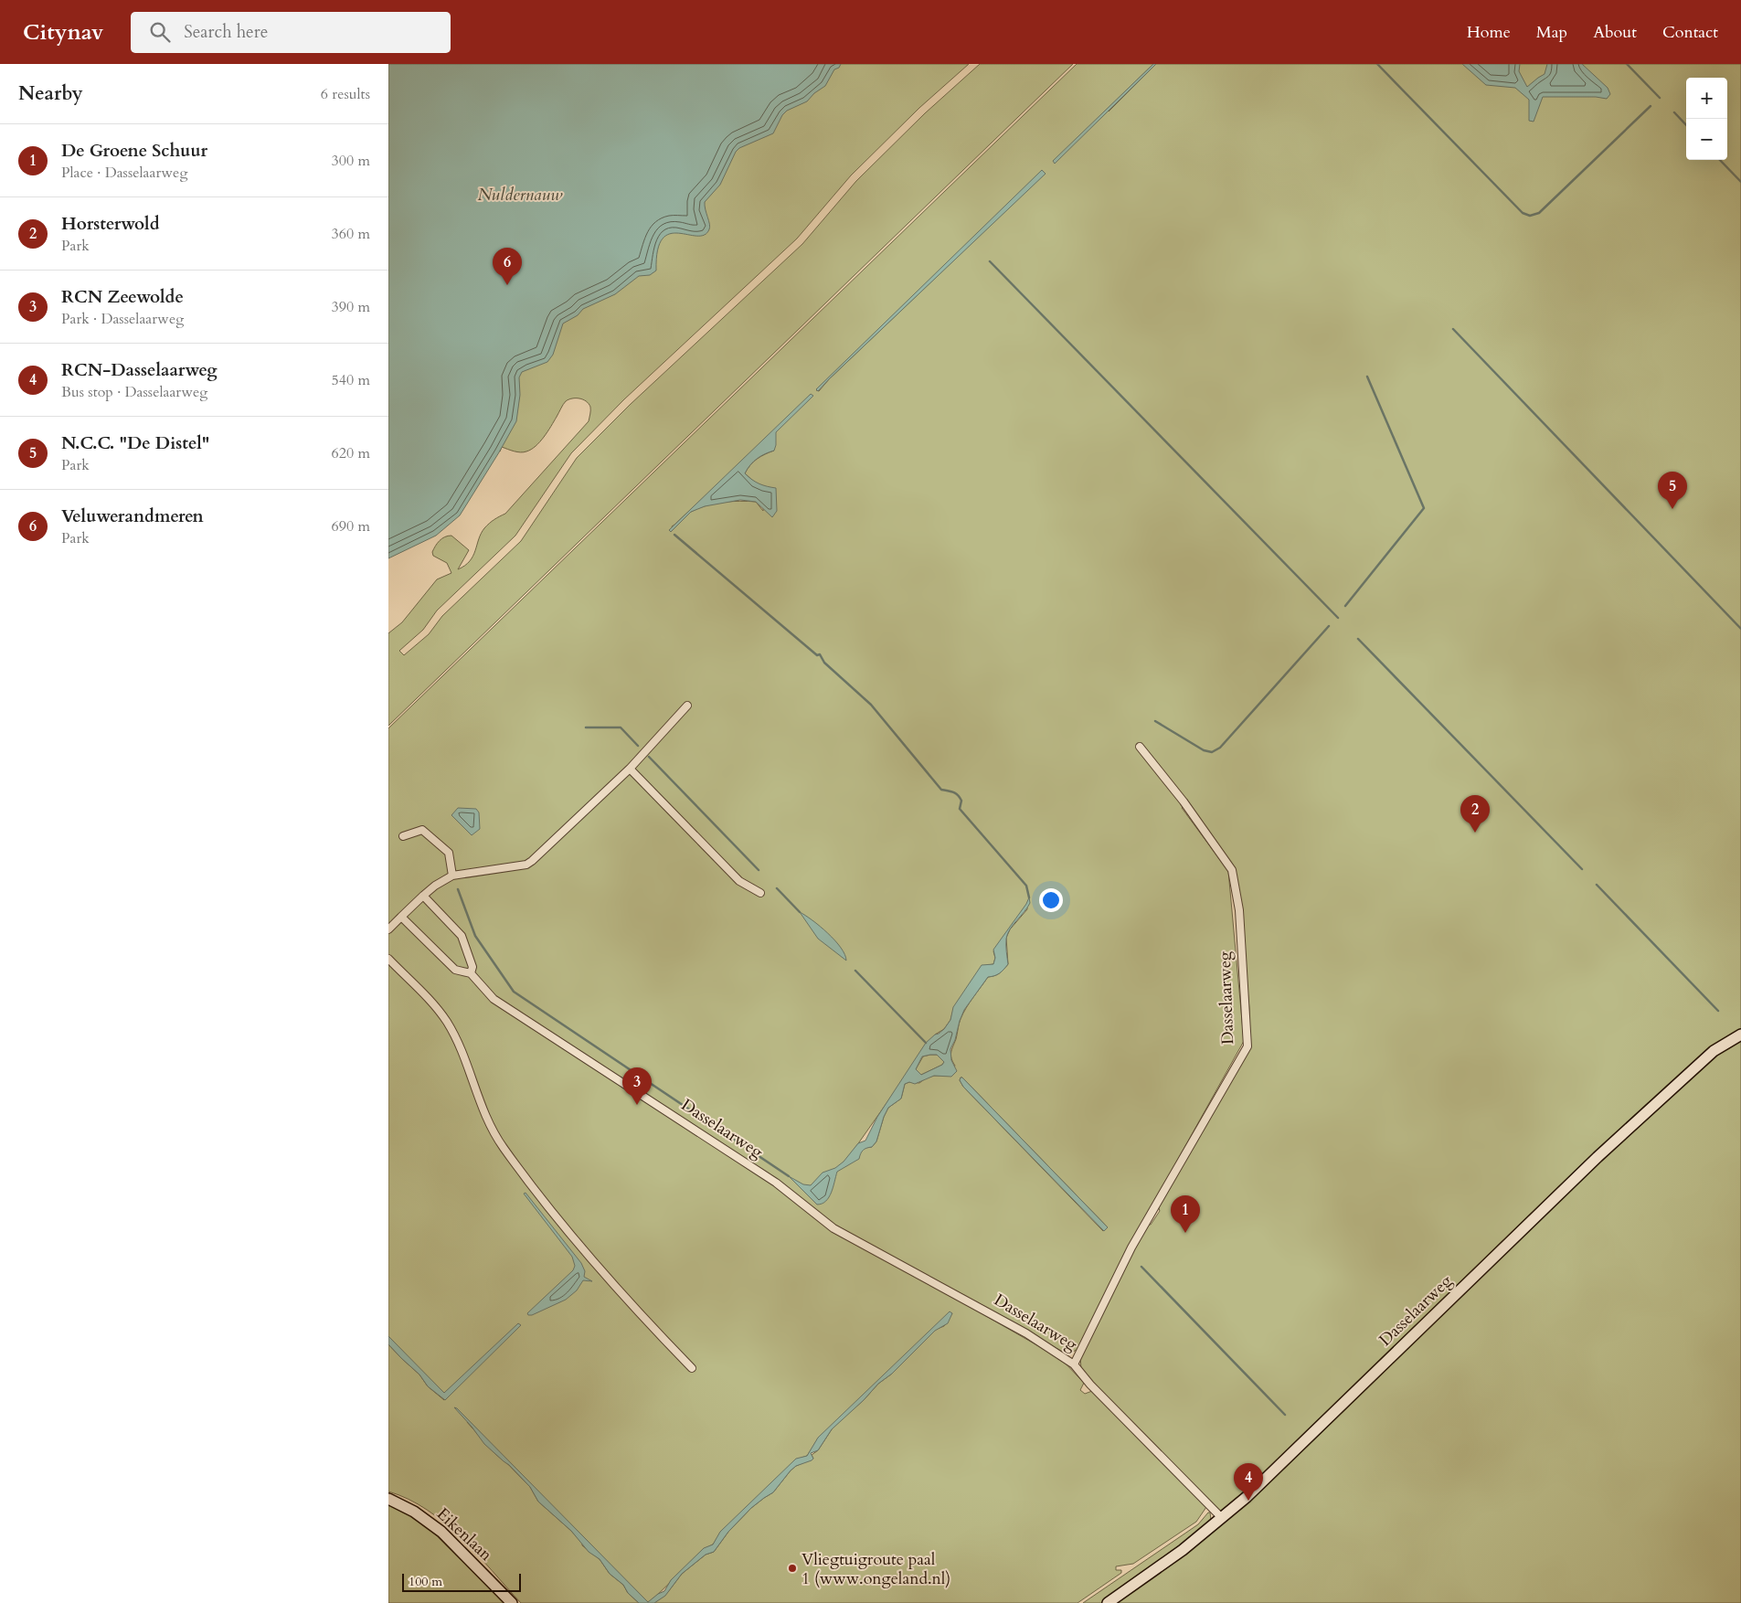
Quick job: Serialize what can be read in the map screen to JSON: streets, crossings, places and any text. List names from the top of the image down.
{
  "streets": {
    "street": ["Dasselaarweg", "Eikenlaan"]
  },
  "water": ["Nuldernauw"],
  "places": ["Vliegtuigroute paal 1 (www.ongeland.nl)"],
  "scale_bar": "100 m",
  "page": {
    "header": "Citynav",
    "search": "Search here",
    "nav": [
      "Home",
      "Map",
      "About",
      "Contact"
    ],
    "heading": ["Nearby", "6 results"],
    "map_buttons": ["+", "−"],
    "list": [
      {
        "mark": "1",
        "name": "De Groene Schuur",
        "note": "Place · Dasselaarweg",
        "value": "300 m"
      },
      {
        "mark": "2",
        "name": "Horsterwold",
        "note": "Park",
        "value": "360 m"
      },
      {
        "mark": "3",
        "name": "RCN Zeewolde",
        "note": "Park · Dasselaarweg",
        "value": "390 m"
      },
      {
        "mark": "4",
        "name": "RCN-Dasselaarweg",
        "note": "Bus stop · Dasselaarweg",
        "value": "540 m"
      },
      {
        "mark": "5",
        "name": "N.C.C. \"De Distel\"",
        "note": "Park",
        "value": "620 m"
      },
      {
        "mark": "6",
        "name": "Veluwerandmeren",
        "note": "Park",
        "value": "690 m"
      }
    ],
    "pins": [
      "6",
      "5",
      "2",
      "3",
      "1",
      "4"
    ],
    "scale": "100 m"
  }
}
